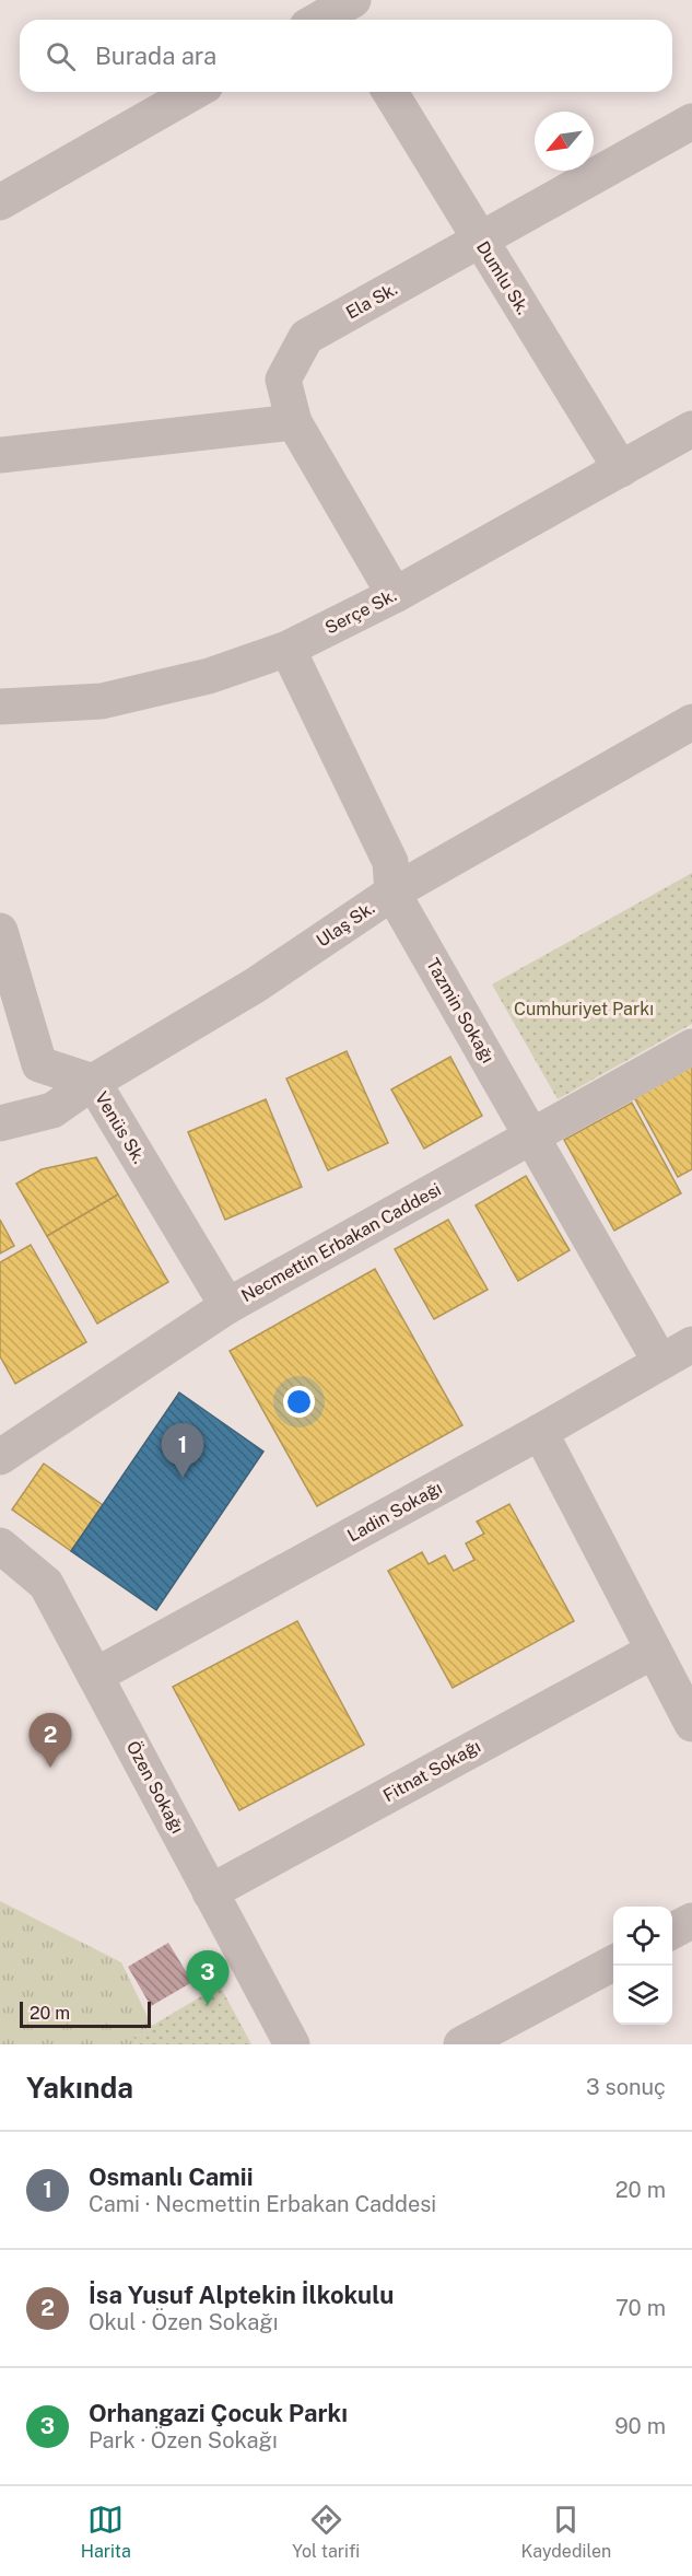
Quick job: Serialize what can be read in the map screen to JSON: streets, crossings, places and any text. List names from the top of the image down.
{
  "streets": {
    "street": [
      "Dumlu Sk.",
      "Ela Sk.",
      "Serçe Sk.",
      "Ulaş Sk.",
      "Tazmin Sokağı",
      "Venüs Sk.",
      "Necmettin Erbakan Caddesi",
      "Ladin Sokağı",
      "Fitnat Sokağı",
      "Özen Sokağı"
    ]
  },
  "crossings": [
    ["Dumlu Sk.", "Ela Sk."],
    ["Dumlu Sk.", "Serçe Sk."],
    ["Ela Sk.", "Serçe Sk."],
    ["Serçe Sk.", "Tazmin Sokağı"],
    ["Ulaş Sk.", "Tazmin Sokağı"],
    ["Ulaş Sk.", "Venüs Sk."],
    ["Tazmin Sokağı", "Necmettin Erbakan Caddesi"],
    ["Tazmin Sokağı", "Ladin Sokağı"],
    ["Venüs Sk.", "Necmettin Erbakan Caddesi"],
    ["Ladin Sokağı", "Özen Sokağı"],
    ["Fitnat Sokağı", "Özen Sokağı"]
  ],
  "parks": ["Cumhuriyet Parkı"],
  "scale_bar": "20 m",
  "north": "bottom left",
  "page": {
    "search": "Burada ara",
    "pins": ["1", "2", "3"],
    "scale": "20 m",
    "heading": ["Yakında", "3 sonuç"],
    "list": [
      {
        "mark": "1",
        "name": "Osmanlı Camii",
        "note": "Cami · Necmettin Erbakan Caddesi",
        "value": "20 m"
      },
      {
        "mark": "2",
        "name": "İsa Yusuf Alptekin İlkokulu",
        "note": "Okul · Özen Sokağı",
        "value": "70 m"
      },
      {
        "mark": "3",
        "name": "Orhangazi Çocuk Parkı",
        "note": "Park · Özen Sokağı",
        "value": "90 m"
      }
    ],
    "nav": ["Harita", "Yol tarifi", "Kaydedilen"]
  }
}
